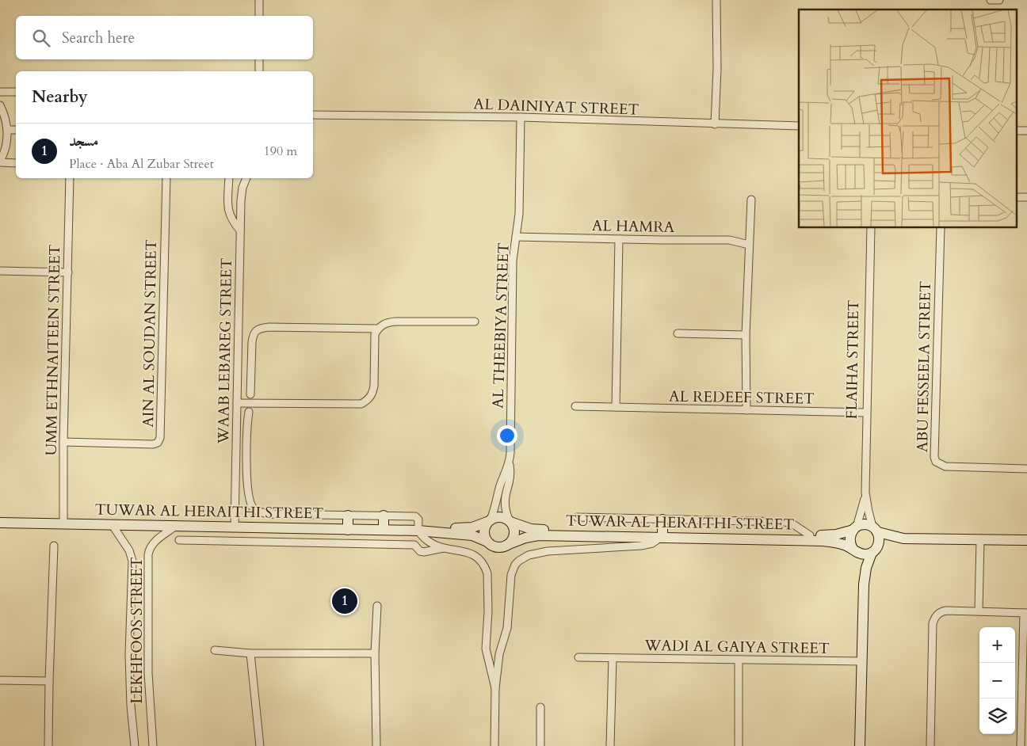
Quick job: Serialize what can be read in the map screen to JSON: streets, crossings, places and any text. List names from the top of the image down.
{
  "streets": {
    "street": [
      "AL DAINIYAT STREET",
      "AL HAMRA",
      "AL THEEBIYA STREET",
      "AIN AL SOUDAN STREET",
      "UMM ETHNAITEEN STREET",
      "WAAB LEBAREG STREET",
      "FLAIHA STREET",
      "ABU FESSEELA STREET",
      "AL REDEEF STREET",
      "TUWAR AL HERAITHI STREET",
      "LEKHFOOS STREET",
      "WADI AL GAIYA STREET"
    ]
  },
  "crossings": [
    ["AL DAINIYAT STREET", "AL THEEBIYA STREET"],
    ["AL HAMRA", "AL THEEBIYA STREET"],
    ["AL THEEBIYA STREET", "TUWAR AL HERAITHI STREET"],
    ["AIN AL SOUDAN STREET", "UMM ETHNAITEEN STREET"],
    ["UMM ETHNAITEEN STREET", "TUWAR AL HERAITHI STREET"],
    ["WAAB LEBAREG STREET", "TUWAR AL HERAITHI STREET"],
    ["FLAIHA STREET", "AL REDEEF STREET"],
    ["FLAIHA STREET", "TUWAR AL HERAITHI STREET"],
    ["TUWAR AL HERAITHI STREET", "LEKHFOOS STREET"]
  ],
  "page": {
    "search": "Search here",
    "heading": "Nearby",
    "list": [
      {
        "mark": "1",
        "name": "مسجد",
        "note": "Place · Aba Al Zubar Street",
        "value": "190 m"
      }
    ],
    "pins": "1",
    "map_buttons": ["+", "−"]
  }
}
